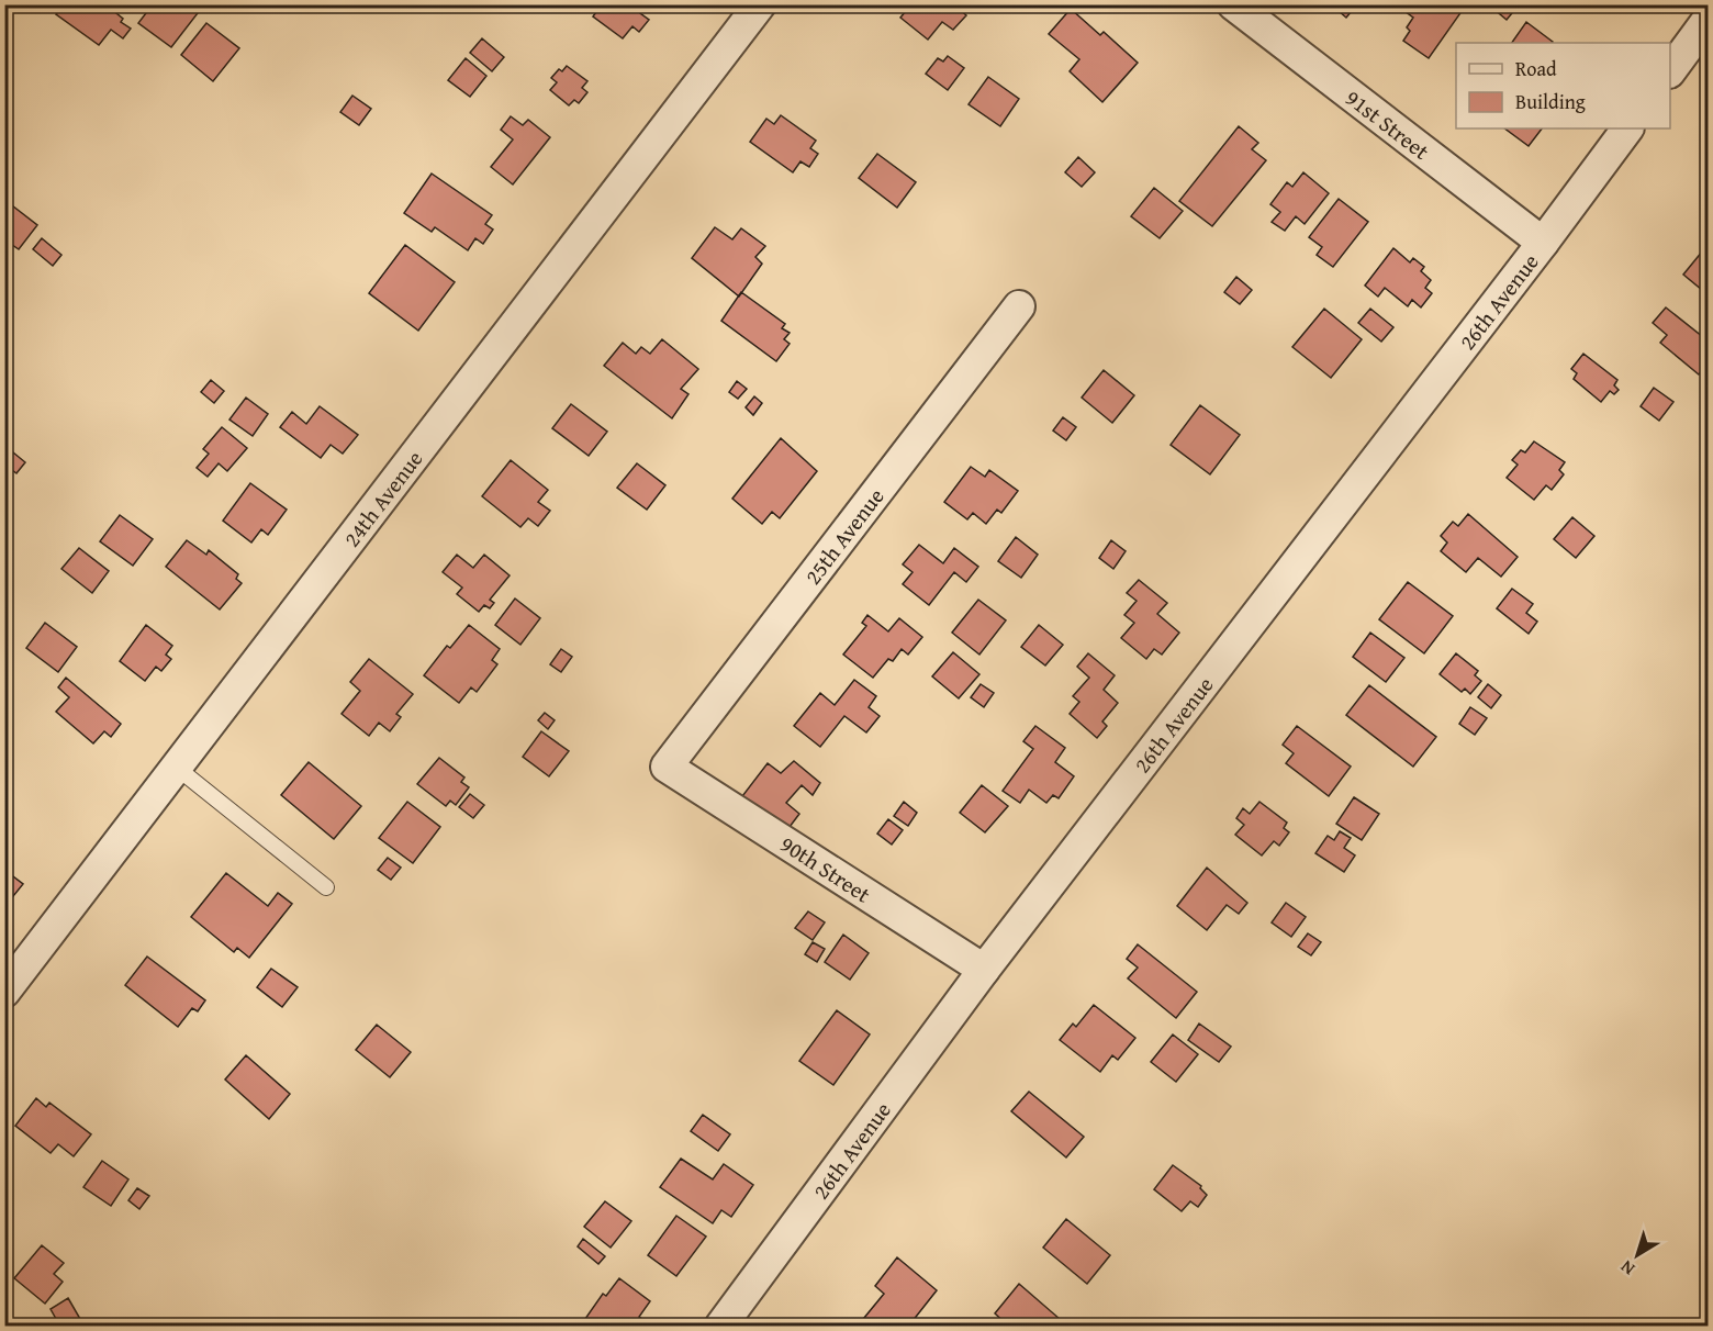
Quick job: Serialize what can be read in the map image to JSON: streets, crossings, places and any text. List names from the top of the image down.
{
  "streets": {
    "street": [
      "91st Street",
      "26th Avenue",
      "24th Avenue",
      "25th Avenue",
      "90th Street"
    ]
  },
  "crossings": [
    ["91st Street", "26th Avenue"],
    ["26th Avenue", "90th Street"],
    ["25th Avenue", "90th Street"]
  ],
  "legend": ["Road", "Building"],
  "north": "bottom left"
}
